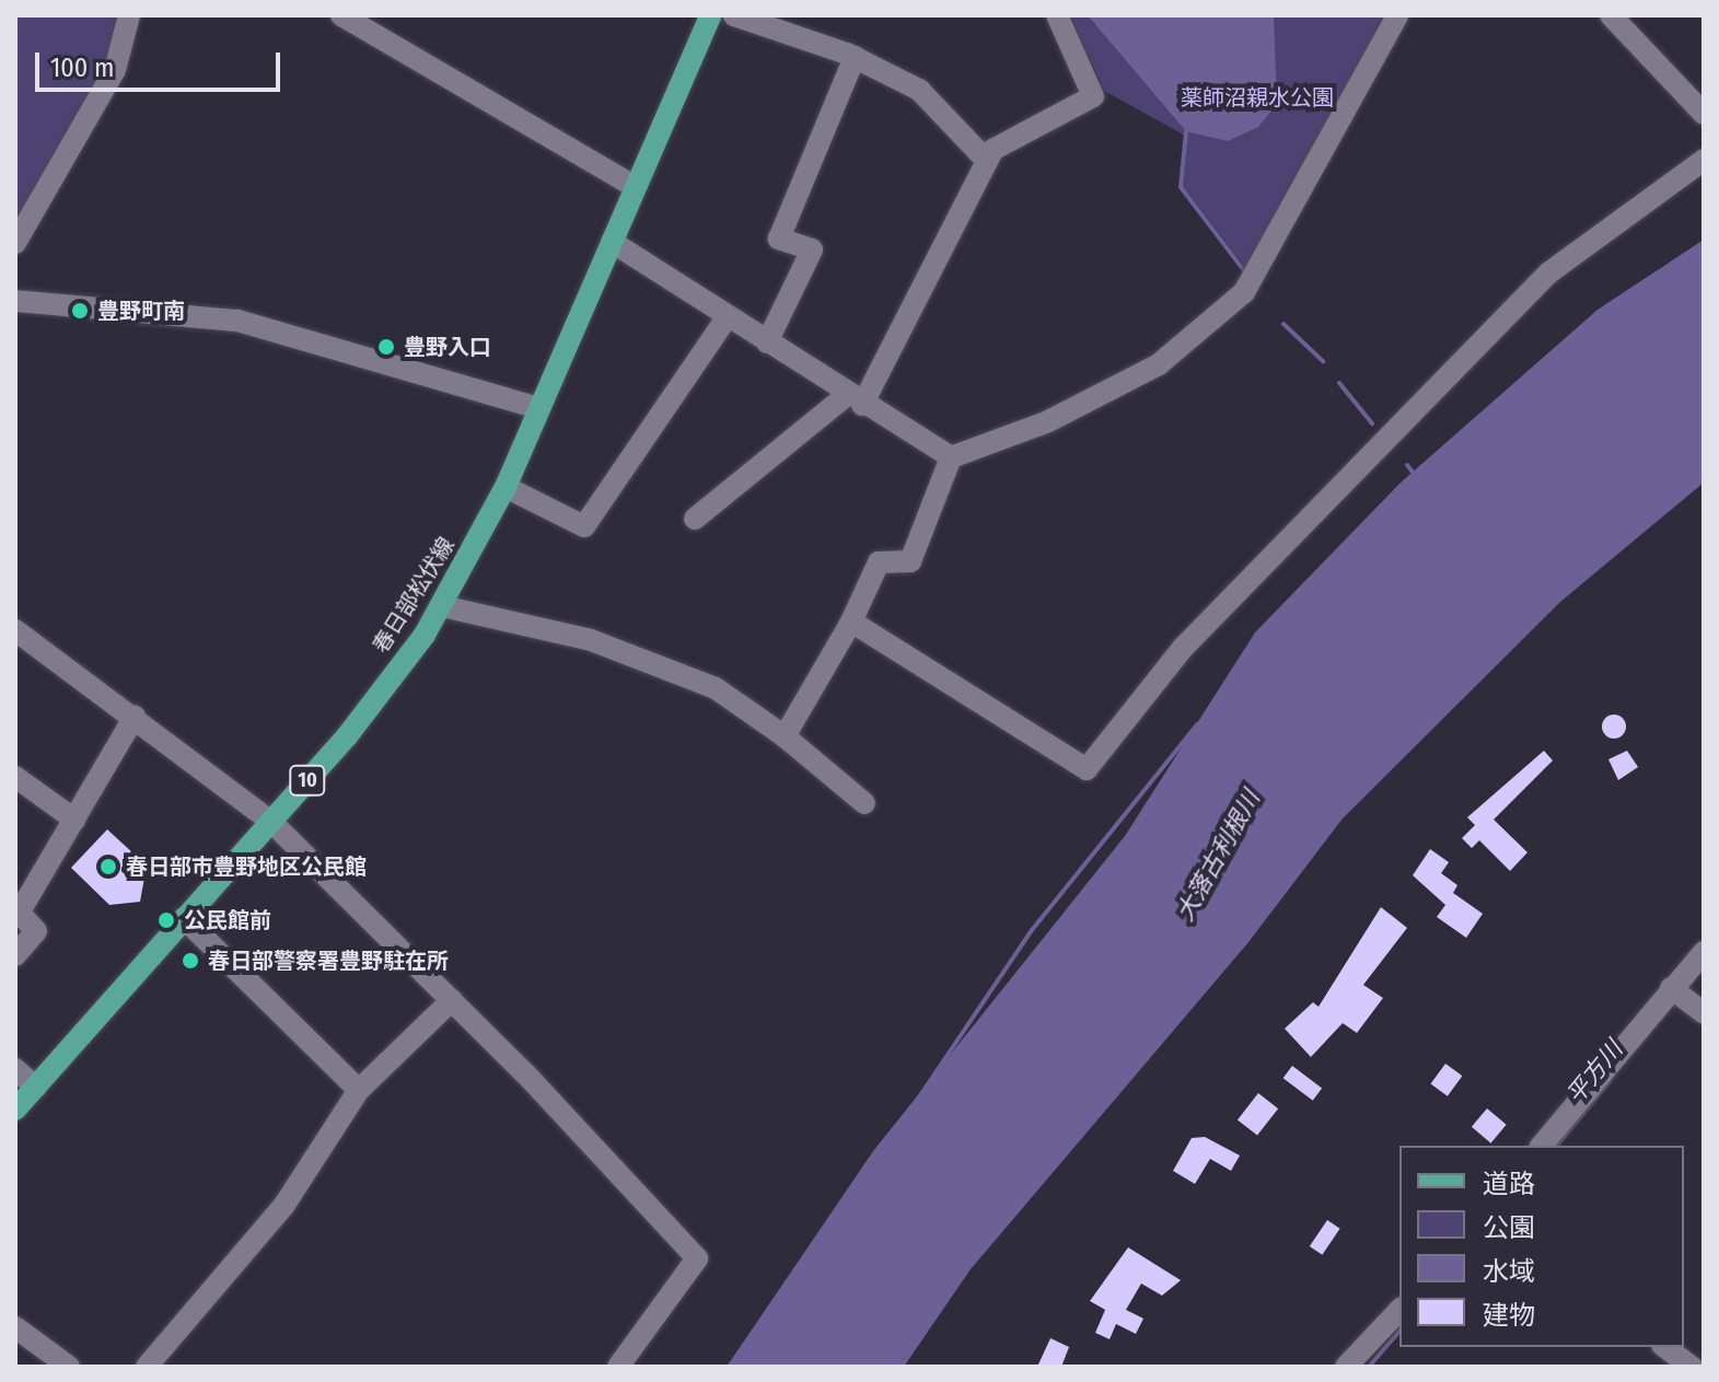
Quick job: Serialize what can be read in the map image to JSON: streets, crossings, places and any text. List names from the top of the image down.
{
  "streets": {
    "main road": ["春日部松伏線", "10"]
  },
  "water": ["大落古利根川", "平方川"],
  "parks": ["薬師沼親水公園"],
  "places": [
    "豊野町南",
    "豊野入口",
    "春日部市豊野地区公民館",
    "公民館前",
    "春日部警察署豊野駐在所"
  ],
  "legend": [
    "道路",
    "公園",
    "水域",
    "建物"
  ],
  "scale_bar": "100 m"
}
